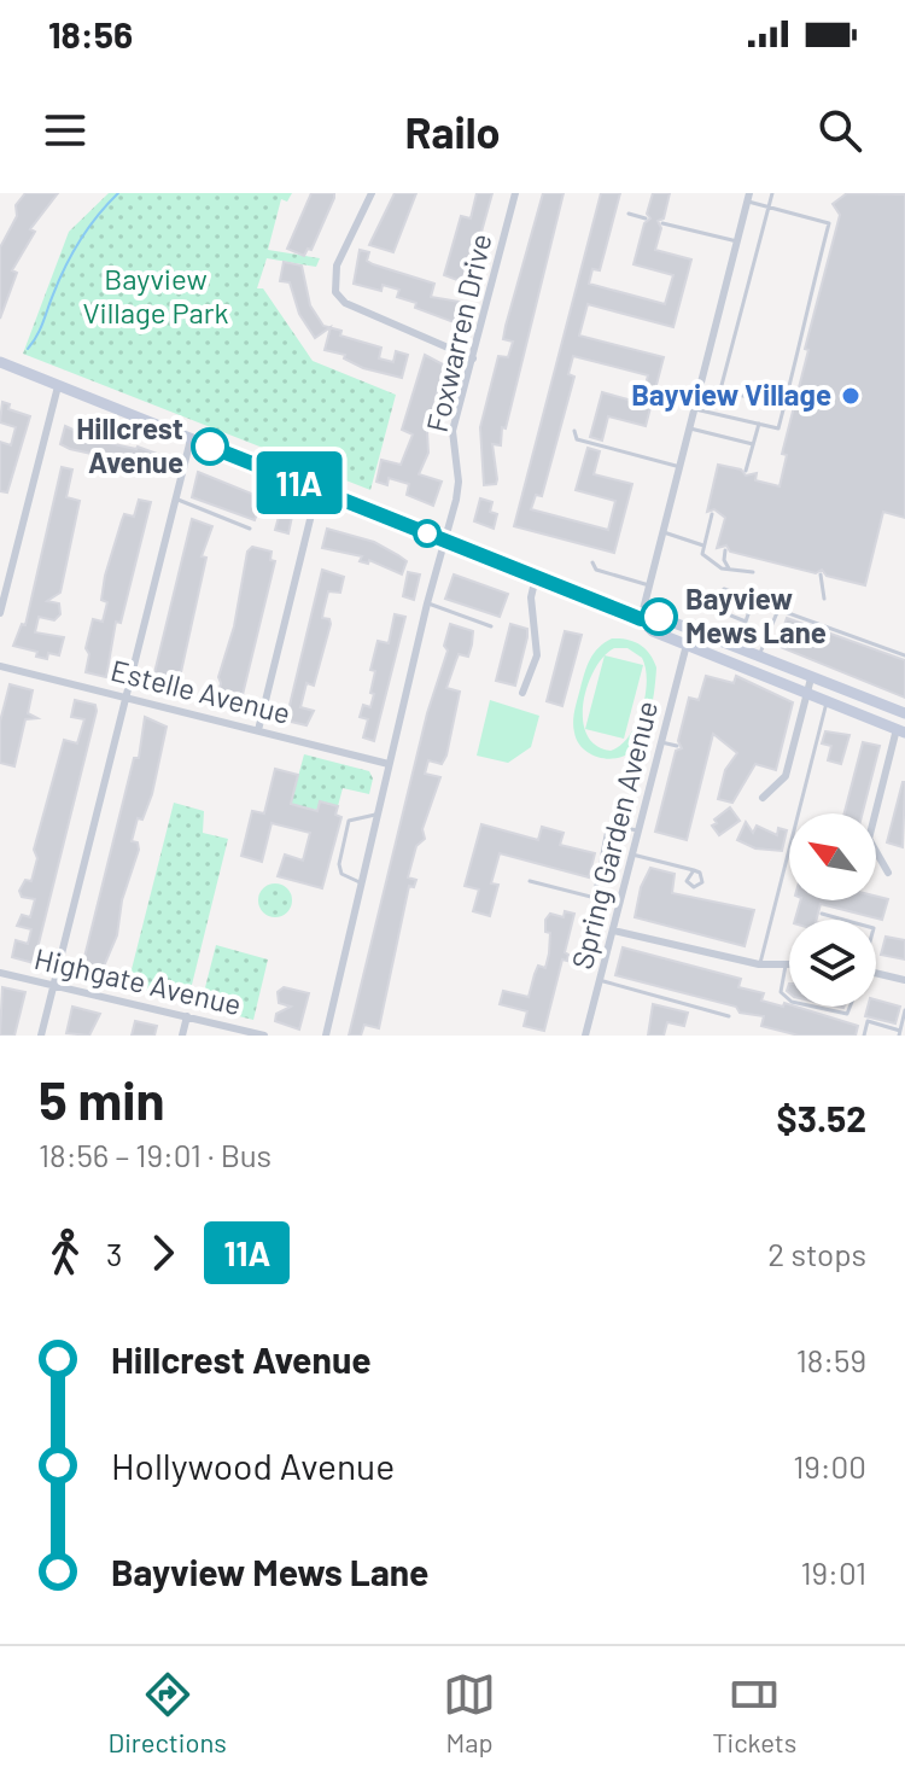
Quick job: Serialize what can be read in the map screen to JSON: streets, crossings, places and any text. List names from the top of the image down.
{
  "streets": {
    "street": [
      "Foxwarren Drive",
      "Estelle Avenue",
      "Spring Garden Avenue",
      "Highgate Avenue"
    ]
  },
  "crossings": [
    ["Foxwarren Drive", "Estelle Avenue"]
  ],
  "parks": ["Bayview Village Park"],
  "places": ["Bayview Village", "Hillcrest Avenue", "Bayview Mews Lane"],
  "lines": ["bus line 11A"],
  "north": "top left",
  "page": {
    "status": "18:56",
    "header": "Railo",
    "on_map": "11A",
    "heading": ["5 min", "18:56 – 19:01 · Bus", "$3.52"],
    "legs": ["3", "11A", "2 stops"],
    "list": [
      {
        "name": "Hillcrest Avenue",
        "value": "18:59"
      },
      {
        "name": "Hollywood Avenue",
        "value": "19:00"
      },
      {
        "name": "Bayview Mews Lane",
        "value": "19:01"
      }
    ],
    "tabs": ["Directions", "Map", "Tickets"]
  }
}
